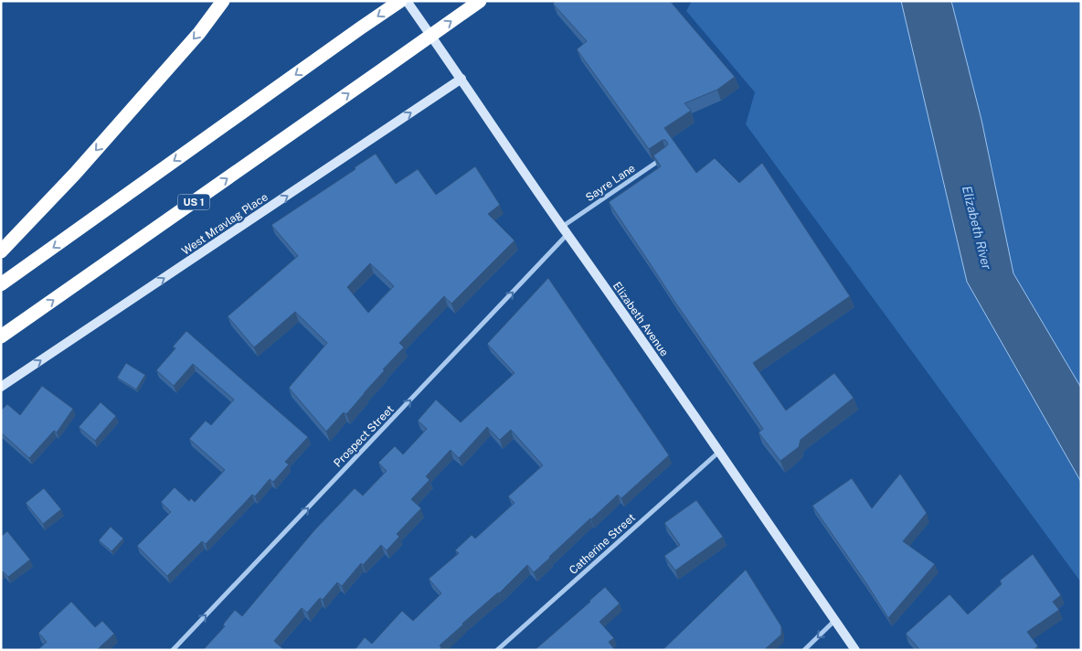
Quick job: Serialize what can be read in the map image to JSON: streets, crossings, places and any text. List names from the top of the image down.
{
  "streets": {
    "highway": ["US 1"],
    "street": [
      "Sayre Lane",
      "West Mravlag Place",
      "Elizabeth Avenue",
      "Prospect Street",
      "Catherine Street"
    ]
  },
  "crossings": [
    ["Sayre Lane", "Elizabeth Avenue"],
    ["Sayre Lane", "Prospect Street"],
    ["West Mravlag Place", "Elizabeth Avenue"],
    ["Elizabeth Avenue", "Prospect Street"],
    ["Elizabeth Avenue", "Catherine Street"]
  ],
  "one_way": ["West Mravlag Place", "Prospect Street"],
  "water": ["Elizabeth River"]
}
